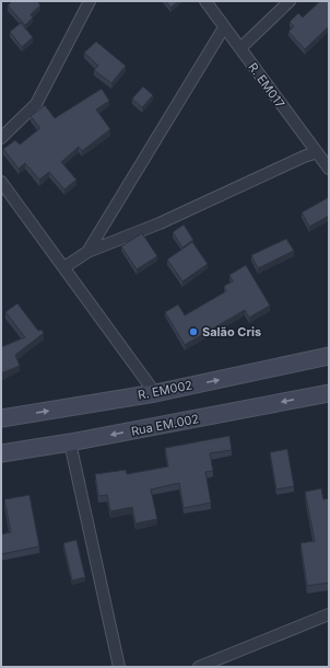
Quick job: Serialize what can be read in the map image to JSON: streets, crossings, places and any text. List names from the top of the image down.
{
  "streets": {
    "street": ["R. EM017", "R. EM002", "Rua EM.002"]
  },
  "one_way": ["R. EM002", "Rua EM.002"],
  "places": ["Salão Cris"]
}
